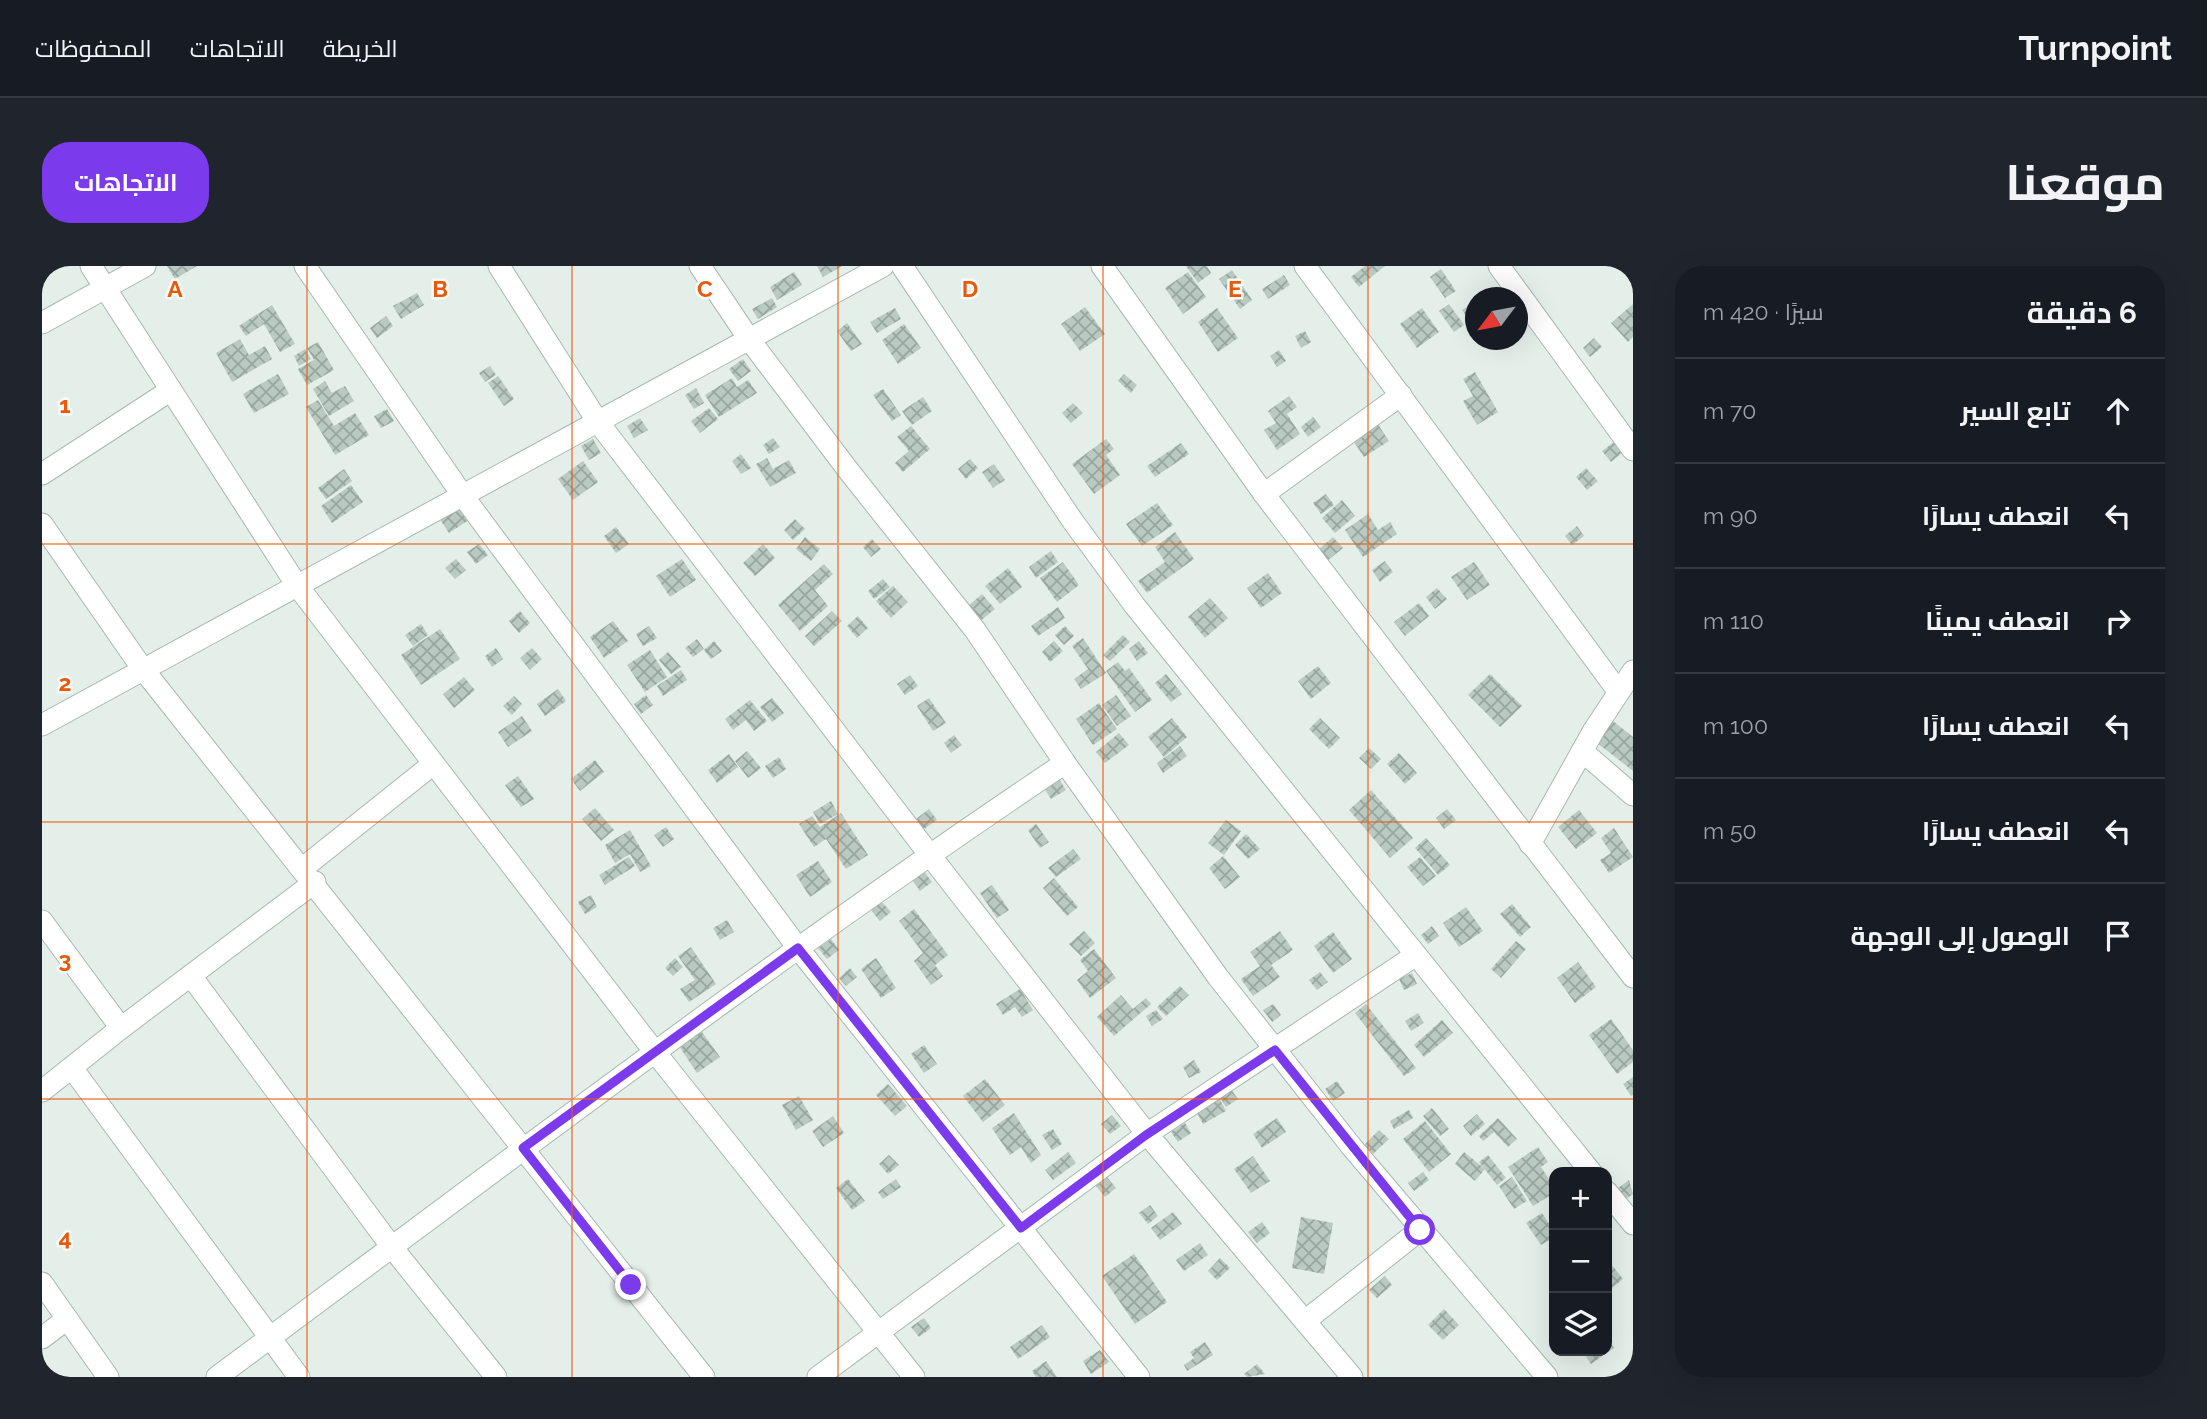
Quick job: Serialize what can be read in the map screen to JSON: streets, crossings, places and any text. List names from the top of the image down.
{
  "north": "bottom left",
  "page": {
    "header": "Turnpoint",
    "nav": ["الخريطة", "الاتجاهات", "المحفوظات"],
    "title": "موقعنا",
    "buttons": "الاتجاهات",
    "heading": ["6 دقيقة", "سيرًا · 420 m"],
    "list": [
      ["تابع السير", "70 m"],
      ["انعطف يسارًا", "90 m"],
      ["انعطف يمينًا", "110 m"],
      ["انعطف يسارًا", "100 m"],
      ["انعطف يسارًا", "50 m"],
      "الوصول إلى الوجهة"
    ],
    "map_buttons": ["+", "−"]
  },
  "grid": {
    "columns": [
      "A",
      "B",
      "C",
      "D",
      "E"
    ],
    "rows": [
      "1",
      "2",
      "3",
      "4"
    ]
  }
}
